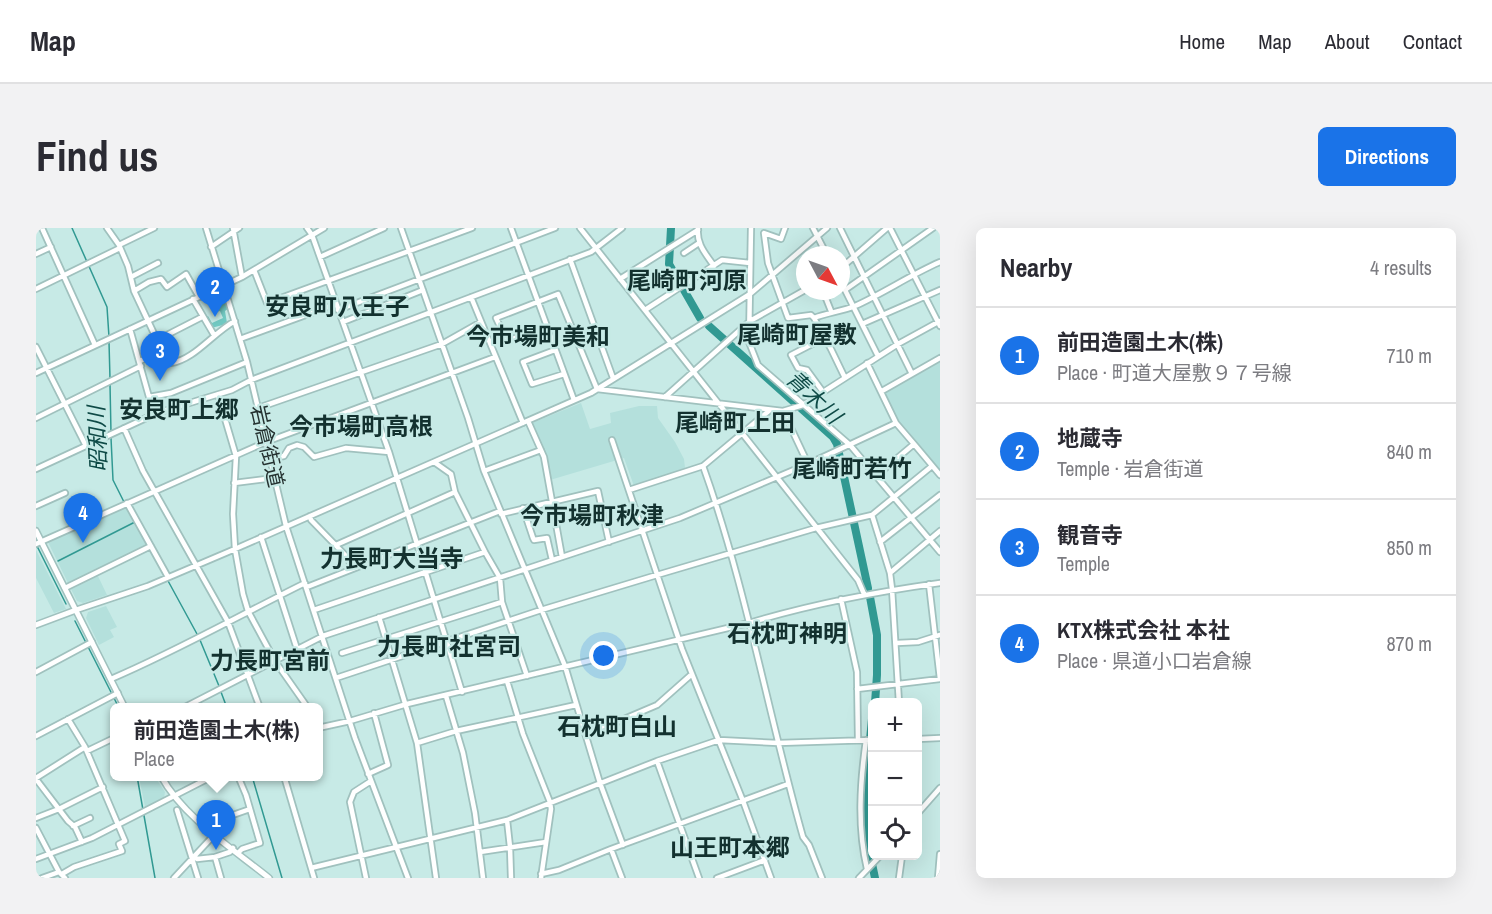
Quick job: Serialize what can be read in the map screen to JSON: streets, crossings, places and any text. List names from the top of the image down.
{
  "streets": {
    "street": ["岩倉街道"]
  },
  "districts": [
    "尾崎町河原",
    "安良町八王子",
    "尾崎町屋敷",
    "今市場町美和",
    "安良町上郷",
    "尾崎町上田",
    "今市場町高根",
    "尾崎町若竹",
    "今市場町秋津",
    "力長町大当寺",
    "石枕町神明",
    "力長町社宮司",
    "力長町宮前",
    "石枕町白山",
    "山王町本郷"
  ],
  "water": ["青木川", "昭和川"],
  "north": "bottom right",
  "page": {
    "header": "Map",
    "nav": [
      "Home",
      "Map",
      "About",
      "Contact"
    ],
    "buttons": "Directions",
    "title": "Find us",
    "heading": ["Nearby", "4 results"],
    "pins": [
      "2",
      "3",
      "4",
      "1"
    ],
    "list": [
      {
        "mark": "1",
        "name": "前田造園土木(株)",
        "note": "Place · 町道大屋敷９７号線",
        "value": "710 m"
      },
      {
        "mark": "2",
        "name": "地蔵寺",
        "note": "Temple · 岩倉街道",
        "value": "840 m"
      },
      {
        "mark": "3",
        "name": "観音寺",
        "note": "Temple",
        "value": "850 m"
      },
      {
        "mark": "4",
        "name": "KTX株式会社 本社",
        "note": "Place · 県道小口岩倉線",
        "value": "870 m"
      }
    ],
    "map_buttons": ["+", "−"],
    "popup": ["前田造園土木(株)", "Place"]
  }
}
